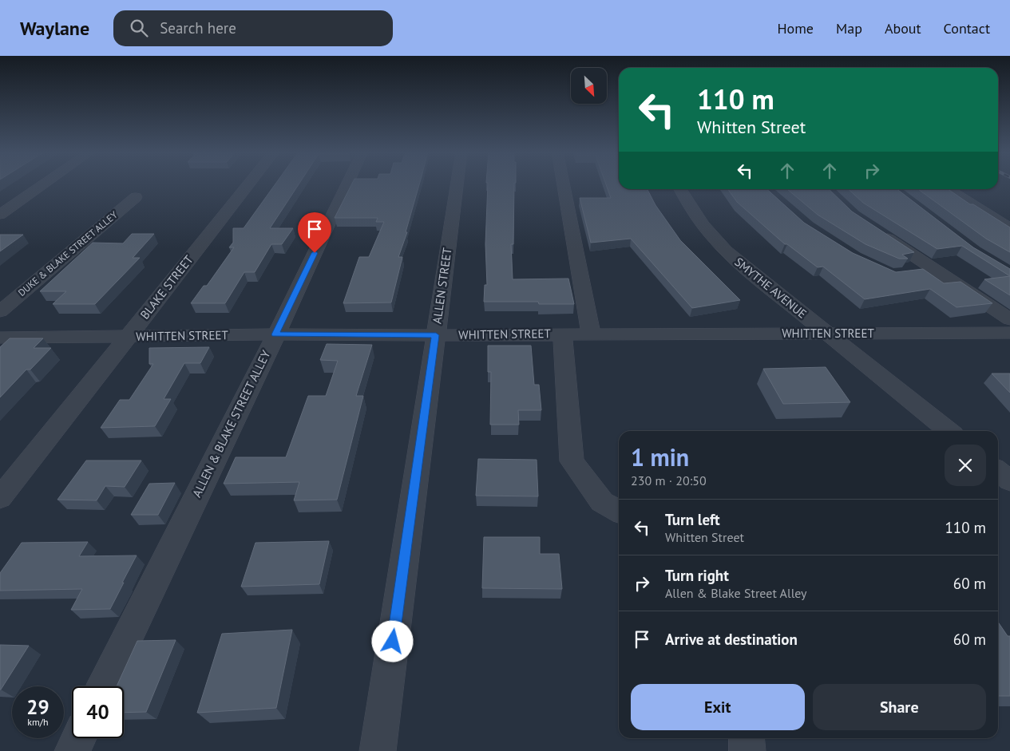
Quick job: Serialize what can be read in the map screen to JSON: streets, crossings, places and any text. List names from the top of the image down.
{
  "streets": {
    "street": [
      "DUKE & BLAKE STREET ALLEY",
      "ALLEN STREET",
      "BLAKE STREET",
      "SMYTHE AVENUE",
      "WHITTEN STREET",
      "ALLEN & BLAKE STREET ALLEY"
    ]
  },
  "crossings": [
    ["ALLEN STREET", "WHITTEN STREET"],
    ["BLAKE STREET", "WHITTEN STREET"],
    ["SMYTHE AVENUE", "WHITTEN STREET"],
    ["WHITTEN STREET", "ALLEN & BLAKE STREET ALLEY"]
  ],
  "north": "bottom right",
  "page": {
    "header": "Waylane",
    "search": "Search here",
    "nav": [
      "Home",
      "Map",
      "About",
      "Contact"
    ],
    "turn": ["110 m", "Whitten Street"],
    "heading": ["1 min", "230 m · 20:50"],
    "list": [
      {
        "name": "Turn left",
        "note": "Whitten Street",
        "value": "110 m"
      },
      {
        "name": "Turn right",
        "note": "Allen & Blake Street Alley",
        "value": "60 m"
      },
      {
        "name": "Arrive at destination",
        "value": "60 m"
      }
    ],
    "buttons": ["Exit", "Share"],
    "speed": "29 km/h",
    "limit": "40"
  }
}
